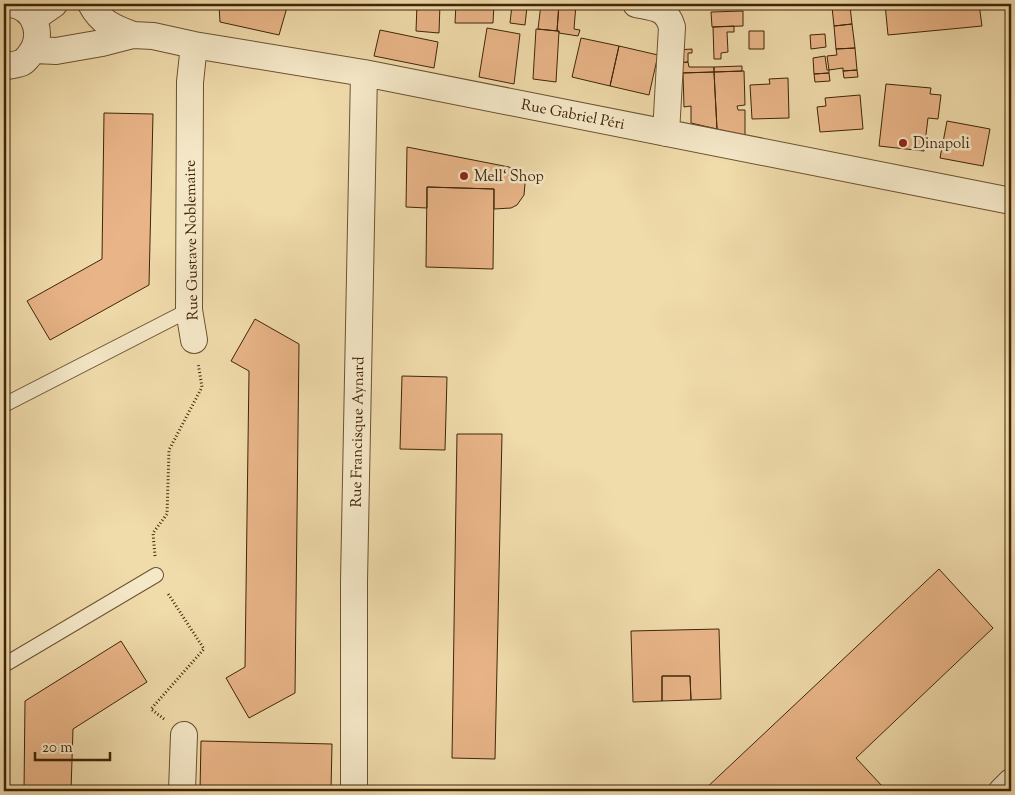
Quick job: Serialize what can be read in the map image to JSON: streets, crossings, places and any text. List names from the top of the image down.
{
  "streets": {
    "street": ["Rue Gabriel Péri", "Rue Gustave Noblemaire", "Rue Francisque Aynard"]
  },
  "crossings": [
    ["Rue Gabriel Péri", "Rue Gustave Noblemaire"],
    ["Rue Gabriel Péri", "Rue Francisque Aynard"]
  ],
  "places": ["Dinapoli", "Mell‘ Shop"],
  "scale_bar": "20 m"
}
